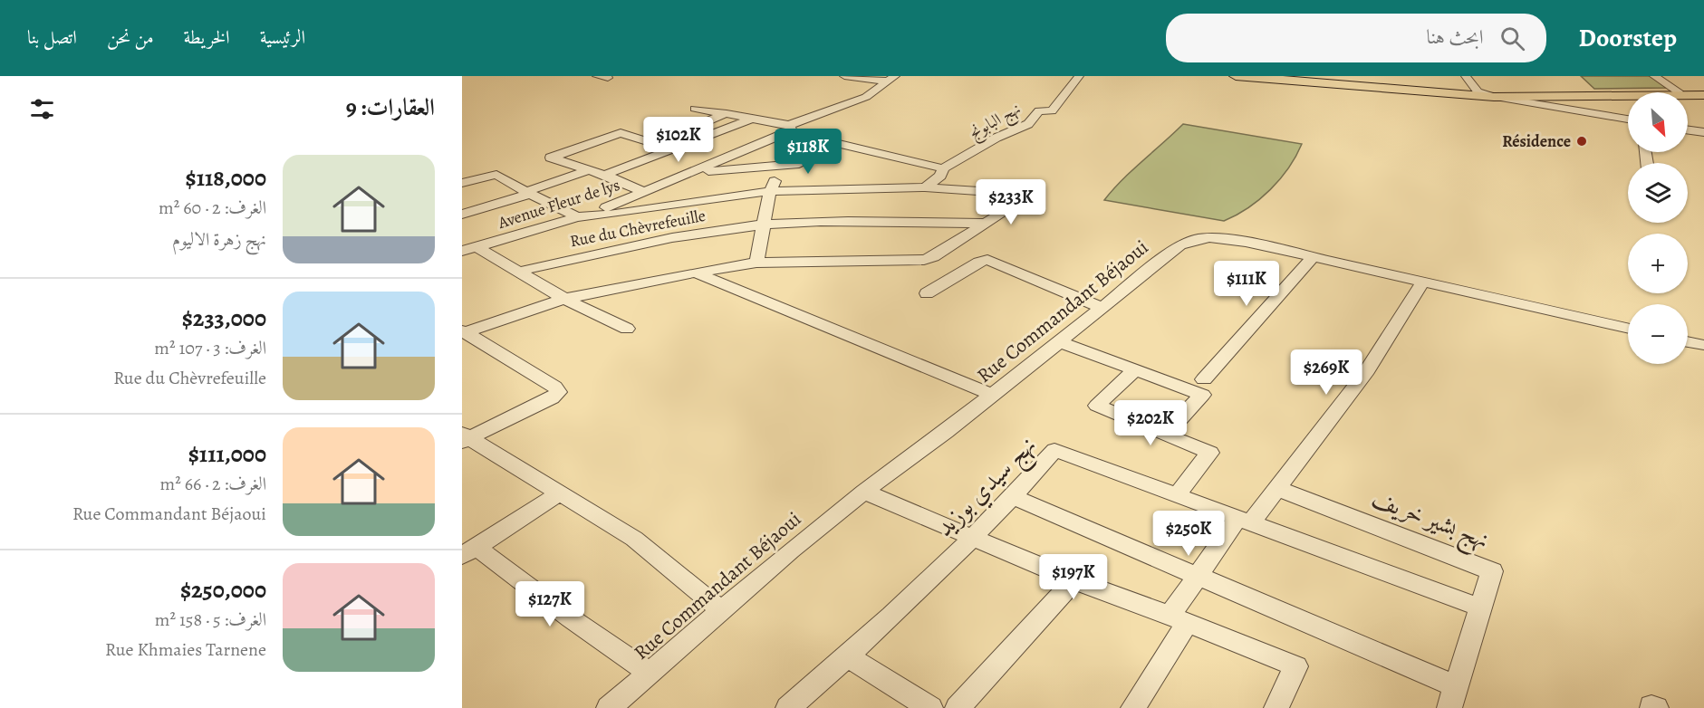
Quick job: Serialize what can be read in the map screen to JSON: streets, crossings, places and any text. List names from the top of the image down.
{
  "streets": {
    "street": [
      "نهج البابونج",
      "Avenue Fleur de lys",
      "Rue du Chèvrefeuille",
      "Rue Commandant Béjaoui",
      "نهج سيدي بوزيد",
      "نهج بشير خريف"
    ]
  },
  "crossings": [
    ["نهج سيدي بوزيد", "نهج بشير خريف"]
  ],
  "places": ["Résidence"],
  "north": "bottom right",
  "page": {
    "header": "Doorstep",
    "search": "ابحث هنا",
    "nav": [
      "الرئيسية",
      "الخريطة",
      "من نحن",
      "اتصل بنا"
    ],
    "heading": "العقارات: 9",
    "map_buttons": ["+", "−"],
    "price": [
      "$102K",
      "$118K",
      "$233K",
      "$111K",
      "$269K",
      "$202K",
      "$250K",
      "$197K",
      "$127K"
    ],
    "list": [
      {
        "name": "$118,000",
        "note": "الغرف: 2 · 60 m² · نهج زهرة الاليوم"
      },
      {
        "name": "$233,000",
        "note": "الغرف: 3 · 107 m² · Rue du Chèvrefeuille"
      },
      {
        "name": "$111,000",
        "note": "الغرف: 2 · 66 m² · Rue Commandant Béjaoui"
      },
      {
        "name": "$250,000",
        "note": "الغرف: 5 · 158 m² · Rue Khmaies Tarnene"
      }
    ]
  }
}
